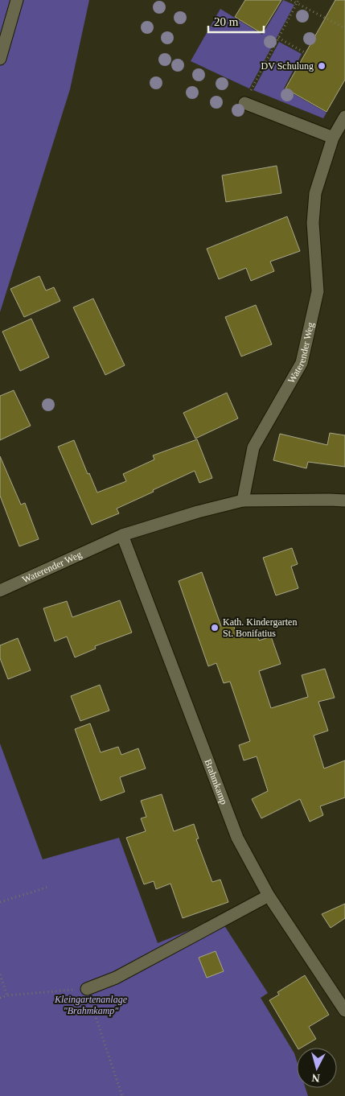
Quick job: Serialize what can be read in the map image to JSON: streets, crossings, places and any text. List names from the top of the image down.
{
  "streets": {
    "street": ["Waterender Weg", "Brahmkamp"]
  },
  "crossings": [
    ["Waterender Weg", "Brahmkamp"]
  ],
  "parks": ["Kleingartenanlage \"Brahmkamp\""],
  "places": ["DV Schulung", "Kath. Kindergarten St. Bonifatius"],
  "scale_bar": "20 m",
  "north": "bottom"
}
